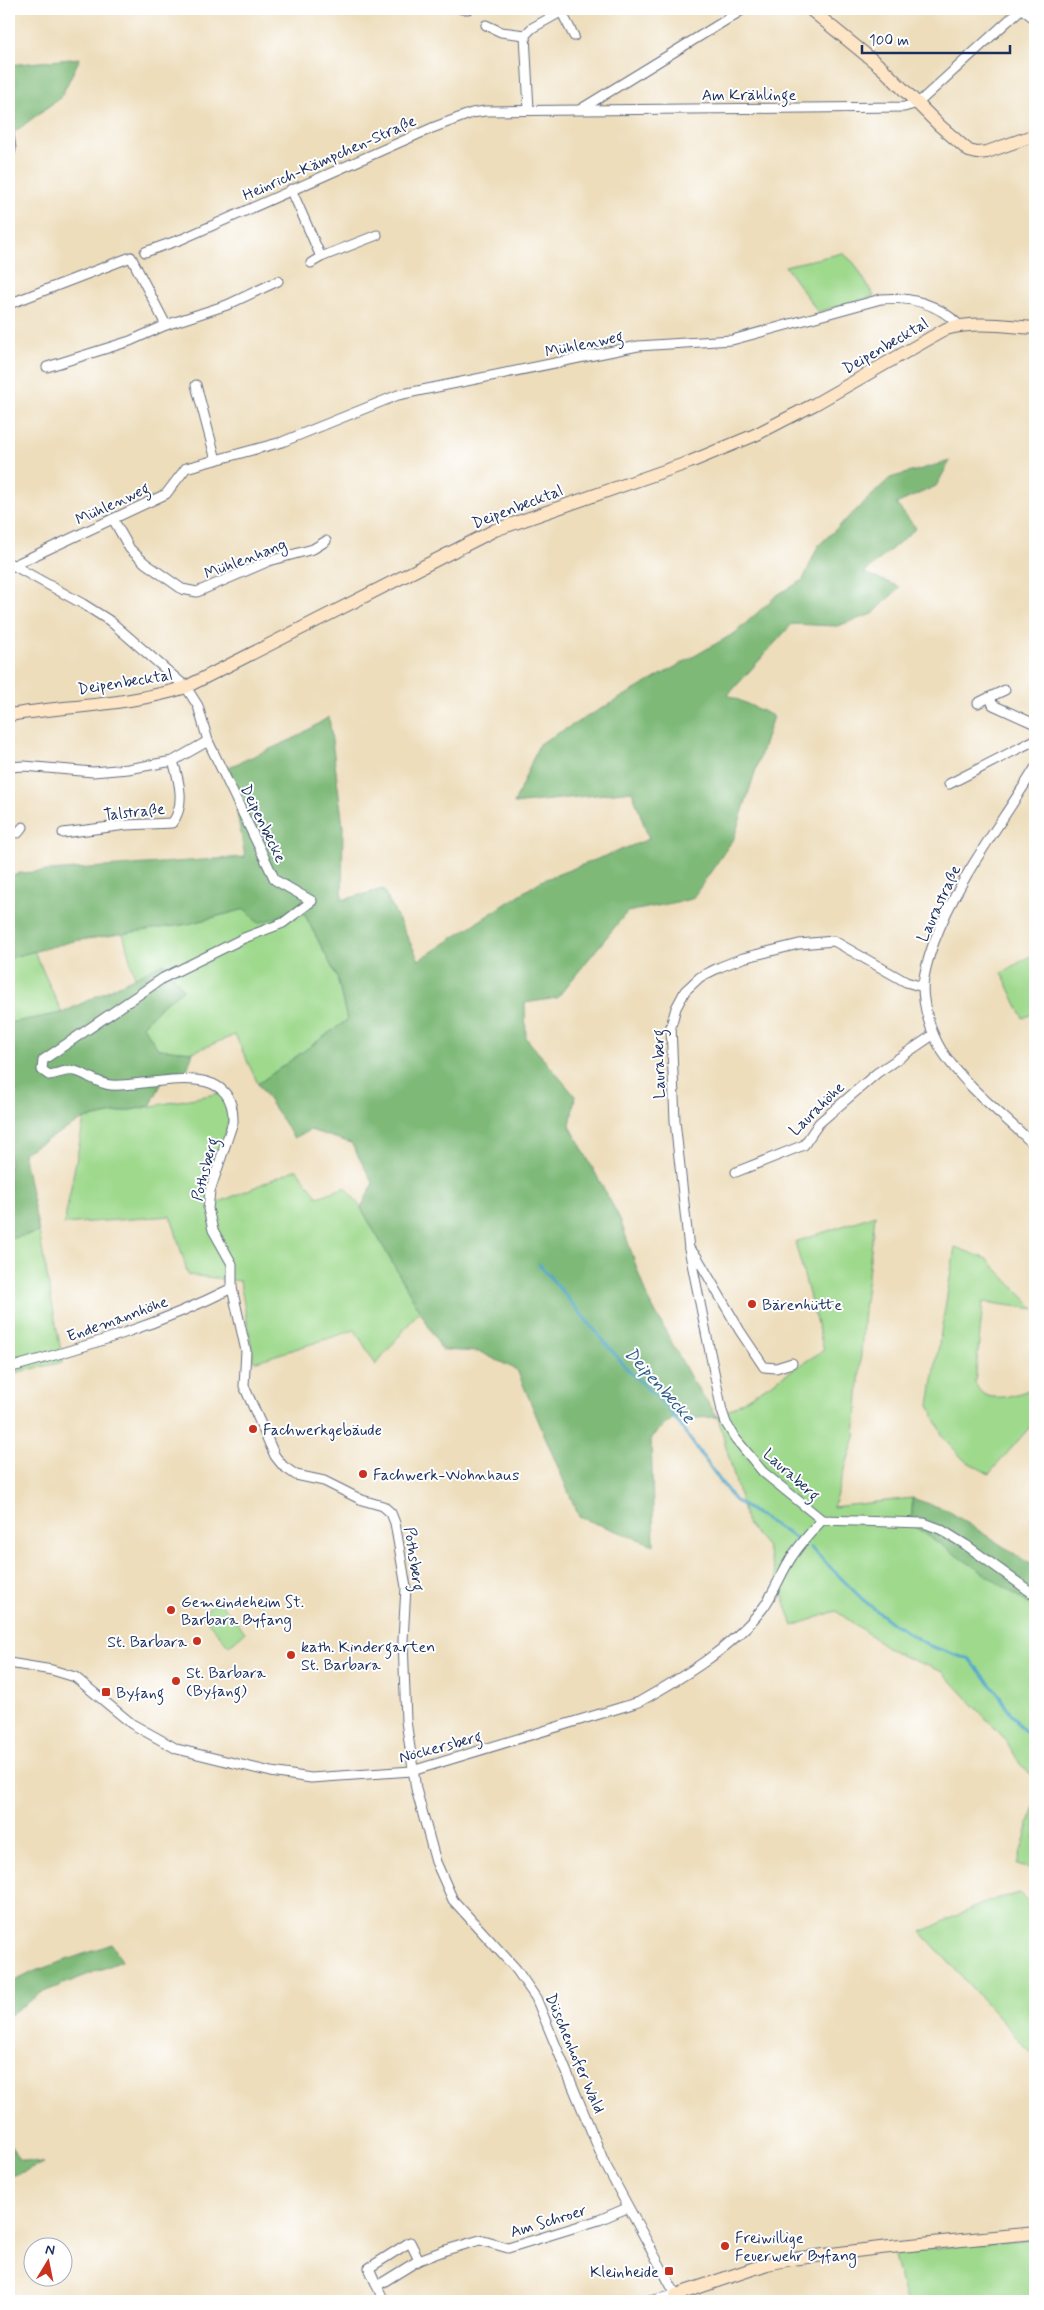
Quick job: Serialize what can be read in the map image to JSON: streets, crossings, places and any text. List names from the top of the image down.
{
  "streets": {
    "main road": ["Deipenbecktal"],
    "street": [
      "Am Krählinge",
      "Heinrich-Kämpchen-Straße",
      "Mühlenweg",
      "Mühlenhang",
      "Talstraße",
      "Deipenbecke",
      "Laurastraße",
      "Lauraberg",
      "Laurahöhe",
      "Pothsberg",
      "Endemannhöhe",
      "Nöckersberg",
      "Düschenhofer Wald",
      "Am Schroer"
    ]
  },
  "crossings": [
    ["Am Krählinge", "Heinrich-Kämpchen-Straße"],
    ["Mühlenweg", "Deipenbecktal"],
    ["Mühlenweg", "Mühlenhang"],
    ["Deipenbecke", "Pothsberg"],
    ["Laurastraße", "Lauraberg"],
    ["Laurastraße", "Laurahöhe"],
    ["Lauraberg", "Nöckersberg"],
    ["Pothsberg", "Endemannhöhe"],
    ["Pothsberg", "Nöckersberg"],
    ["Pothsberg", "Düschenhofer Wald"],
    ["Nöckersberg", "Düschenhofer Wald"],
    ["Düschenhofer Wald", "Am Schroer"]
  ],
  "water": ["Deipenbecke"],
  "places": {
    "other": [
      "Bärenhütte",
      "Fachwerkgebäude",
      "Fachwerk-Wohnhaus",
      "Gemeindeheim St. Barbara Byfang",
      "St. Barbara",
      "kath. Kindergarten St. Barbara",
      "St. Barbara (Byfang)",
      "Freiwillige Feuerwehr Byfang"
    ],
    "transit": ["Byfang", "Kleinheide"]
  },
  "scale_bar": "100 m",
  "north": "top"
}
